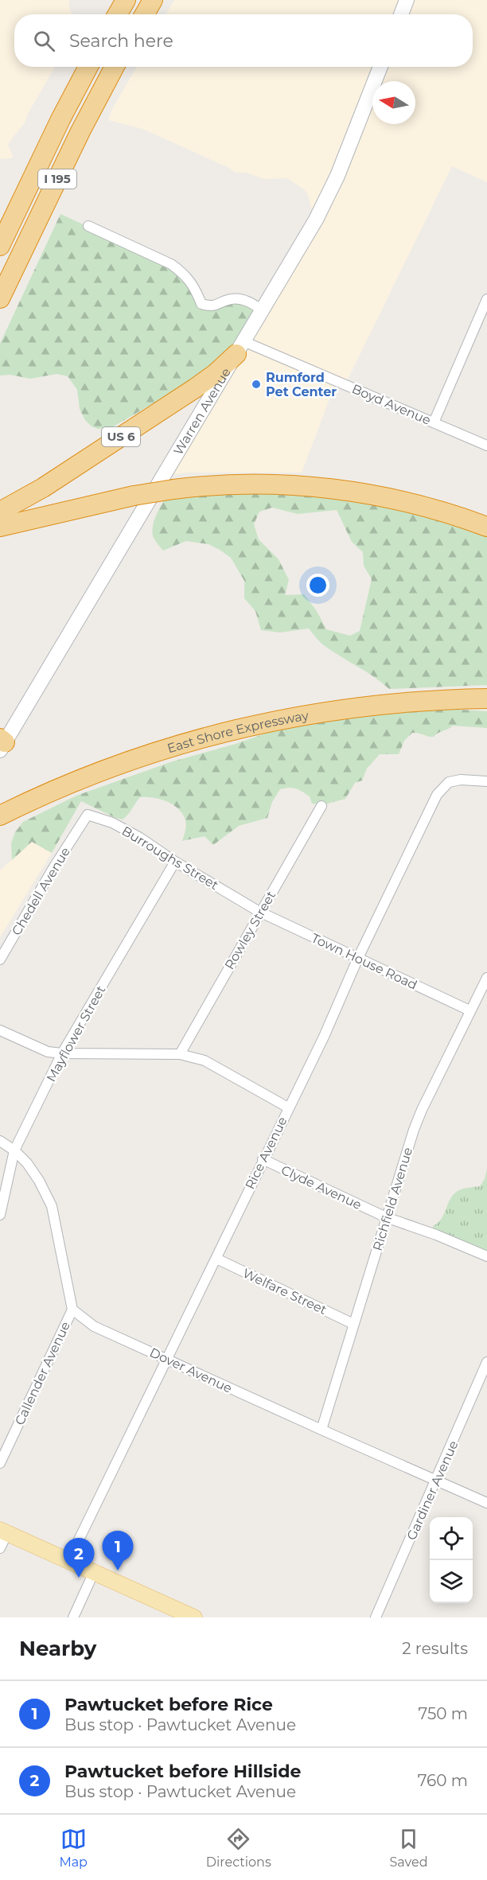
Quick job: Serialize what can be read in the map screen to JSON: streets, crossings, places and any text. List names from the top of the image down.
{
  "streets": {
    "highway": ["I 195", "US 6", "East Shore Expressway"],
    "main road": ["Warren Avenue"],
    "street": [
      "Boyd Avenue",
      "Burroughs Street",
      "Chedell Avenue",
      "Rowley Street",
      "Town House Road",
      "Mayflower Street",
      "Rice Avenue",
      "Clyde Avenue",
      "Richfield Avenue",
      "Welfare Street",
      "Dover Avenue",
      "Callender Avenue",
      "Gardiner Avenue"
    ]
  },
  "crossings": [
    ["Boyd Avenue", "Warren Avenue"],
    ["Boyd Avenue", "US 6"],
    ["Warren Avenue", "US 6"],
    ["Burroughs Street", "Chedell Avenue"],
    ["Burroughs Street", "Rowley Street"],
    ["Burroughs Street", "Town House Road"],
    ["Burroughs Street", "Mayflower Street"],
    ["Rowley Street", "Town House Road"],
    ["Town House Road", "Rice Avenue"],
    ["Town House Road", "Richfield Avenue"],
    ["Rice Avenue", "Clyde Avenue"],
    ["Rice Avenue", "Welfare Street"],
    ["Rice Avenue", "Dover Avenue"],
    ["Clyde Avenue", "Richfield Avenue"],
    ["Richfield Avenue", "Welfare Street"],
    ["Richfield Avenue", "Dover Avenue"],
    ["Dover Avenue", "Callender Avenue"],
    ["Dover Avenue", "Gardiner Avenue"]
  ],
  "places": ["Rumford Pet Center"],
  "north": "left",
  "page": {
    "search": "Search here",
    "pins": ["1", "2"],
    "heading": ["Nearby", "2 results"],
    "list": [
      {
        "mark": "1",
        "name": "Pawtucket before Rice",
        "note": "Bus stop · Pawtucket Avenue",
        "value": "750 m"
      },
      {
        "mark": "2",
        "name": "Pawtucket before Hillside",
        "note": "Bus stop · Pawtucket Avenue",
        "value": "760 m"
      }
    ],
    "nav": ["Map", "Directions", "Saved"]
  }
}
